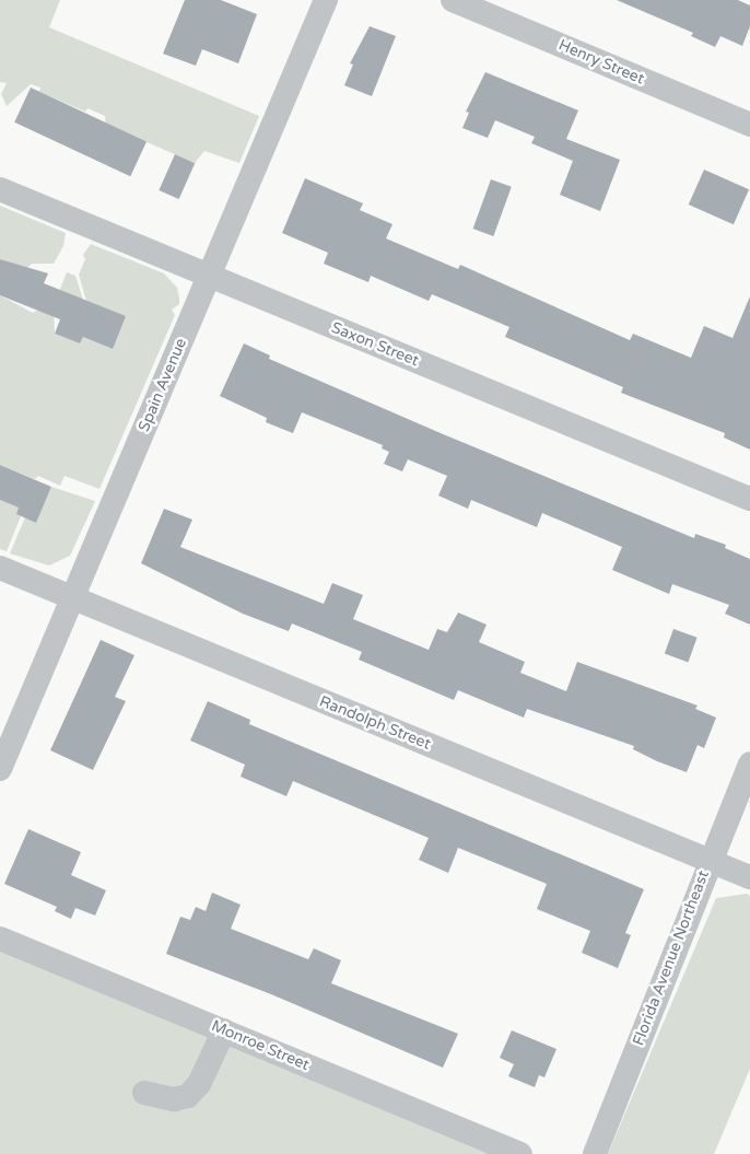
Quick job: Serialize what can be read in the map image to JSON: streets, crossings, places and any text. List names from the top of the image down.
{
  "streets": {
    "street": [
      "Henry Street",
      "Saxon Street",
      "Spain Avenue",
      "Randolph Street",
      "Florida Avenue Northeast",
      "Monroe Street"
    ]
  },
  "crossings": [
    ["Saxon Street", "Spain Avenue"],
    ["Spain Avenue", "Randolph Street"],
    ["Randolph Street", "Florida Avenue Northeast"]
  ]
}
